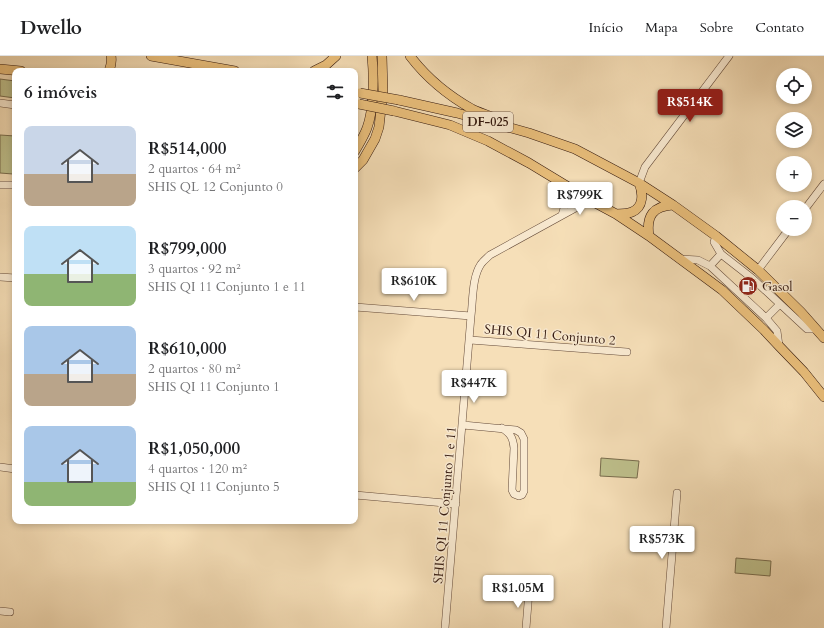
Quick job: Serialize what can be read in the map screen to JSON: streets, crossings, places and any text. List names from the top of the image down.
{
  "streets": {
    "main road": ["DF-025"],
    "street": ["SHIS QI 11 Conjunto 2", "SHIS QI 11 Conjunto 1 e 11"]
  },
  "crossings": [
    ["DF-025", "SHIS QI 11 Conjunto 1 e 11"],
    ["SHIS QI 11 Conjunto 2", "SHIS QI 11 Conjunto 1 e 11"]
  ],
  "places": {
    "fuel station": ["Gasol"]
  },
  "page": {
    "header": "Dwello",
    "nav": [
      "Início",
      "Mapa",
      "Sobre",
      "Contato"
    ],
    "map_buttons": ["+", "−"],
    "heading": "6 imóveis",
    "price": [
      "R$514K",
      "R$799K",
      "R$610K",
      "R$447K",
      "R$573K",
      "R$1.05M"
    ],
    "list": [
      {
        "name": "R$514,000",
        "note": "2 quartos · 64 m² · SHIS QL 12 Conjunto 0"
      },
      {
        "name": "R$799,000",
        "note": "3 quartos · 92 m² · SHIS QI 11 Conjunto 1 e 11"
      },
      {
        "name": "R$610,000",
        "note": "2 quartos · 80 m² · SHIS QI 11 Conjunto 1"
      },
      {
        "name": "R$1,050,000",
        "note": "4 quartos · 120 m² · SHIS QI 11 Conjunto 5"
      }
    ]
  }
}
